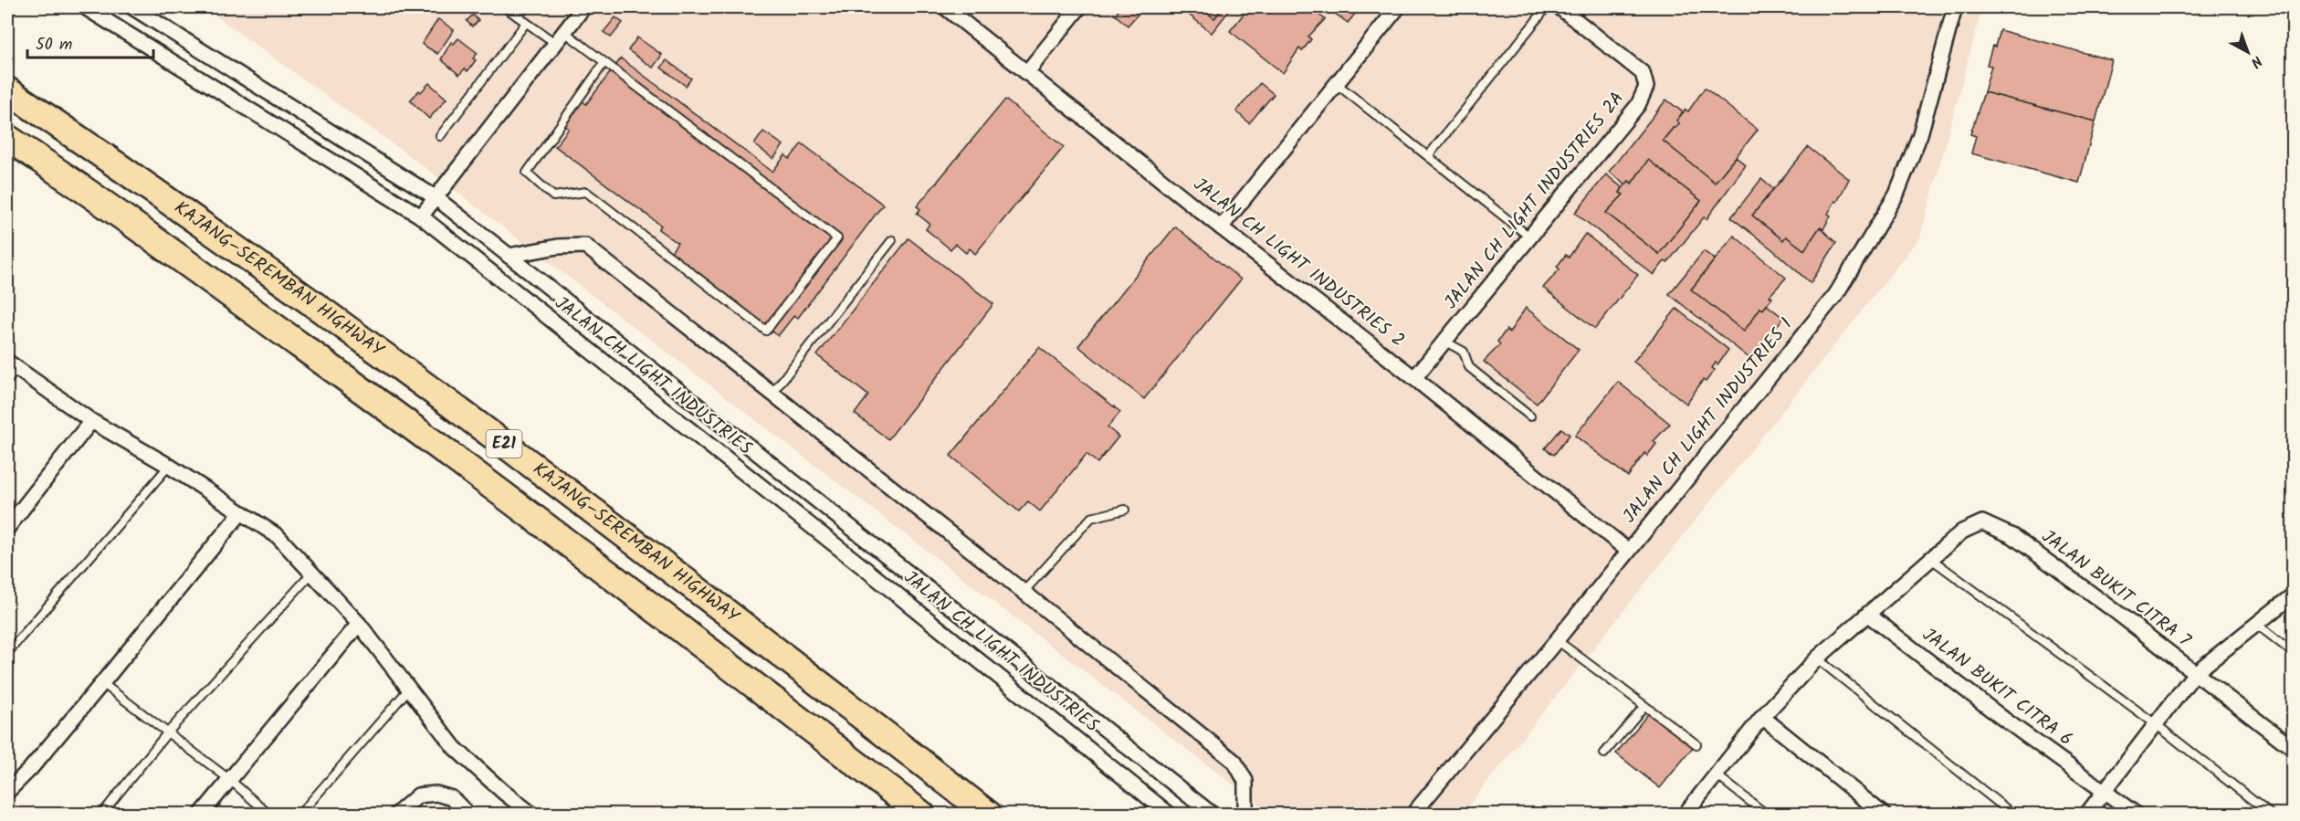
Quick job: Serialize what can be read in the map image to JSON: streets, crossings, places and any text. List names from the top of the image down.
{
  "streets": {
    "highway": ["KAJANG–SEREMBAN HIGHWAY", "E21"],
    "street": [
      "JALAN CH LIGHT INDUSTRIES 2A",
      "JALAN CH LIGHT INDUSTRIES 2",
      "JALAN CH LIGHT INDUSTRIES",
      "JALAN CH LIGHT INDUSTRIES 1",
      "JALAN BUKIT CITRA 7",
      "JALAN BUKIT CITRA 6"
    ]
  },
  "crossings": [
    ["JALAN CH LIGHT INDUSTRIES 2A", "JALAN CH LIGHT INDUSTRIES 2"],
    ["JALAN CH LIGHT INDUSTRIES 2", "JALAN CH LIGHT INDUSTRIES 1"],
    ["JALAN BUKIT CITRA 7", "JALAN BUKIT CITRA 6"]
  ],
  "scale_bar": "50 m",
  "north": "bottom right"
}
